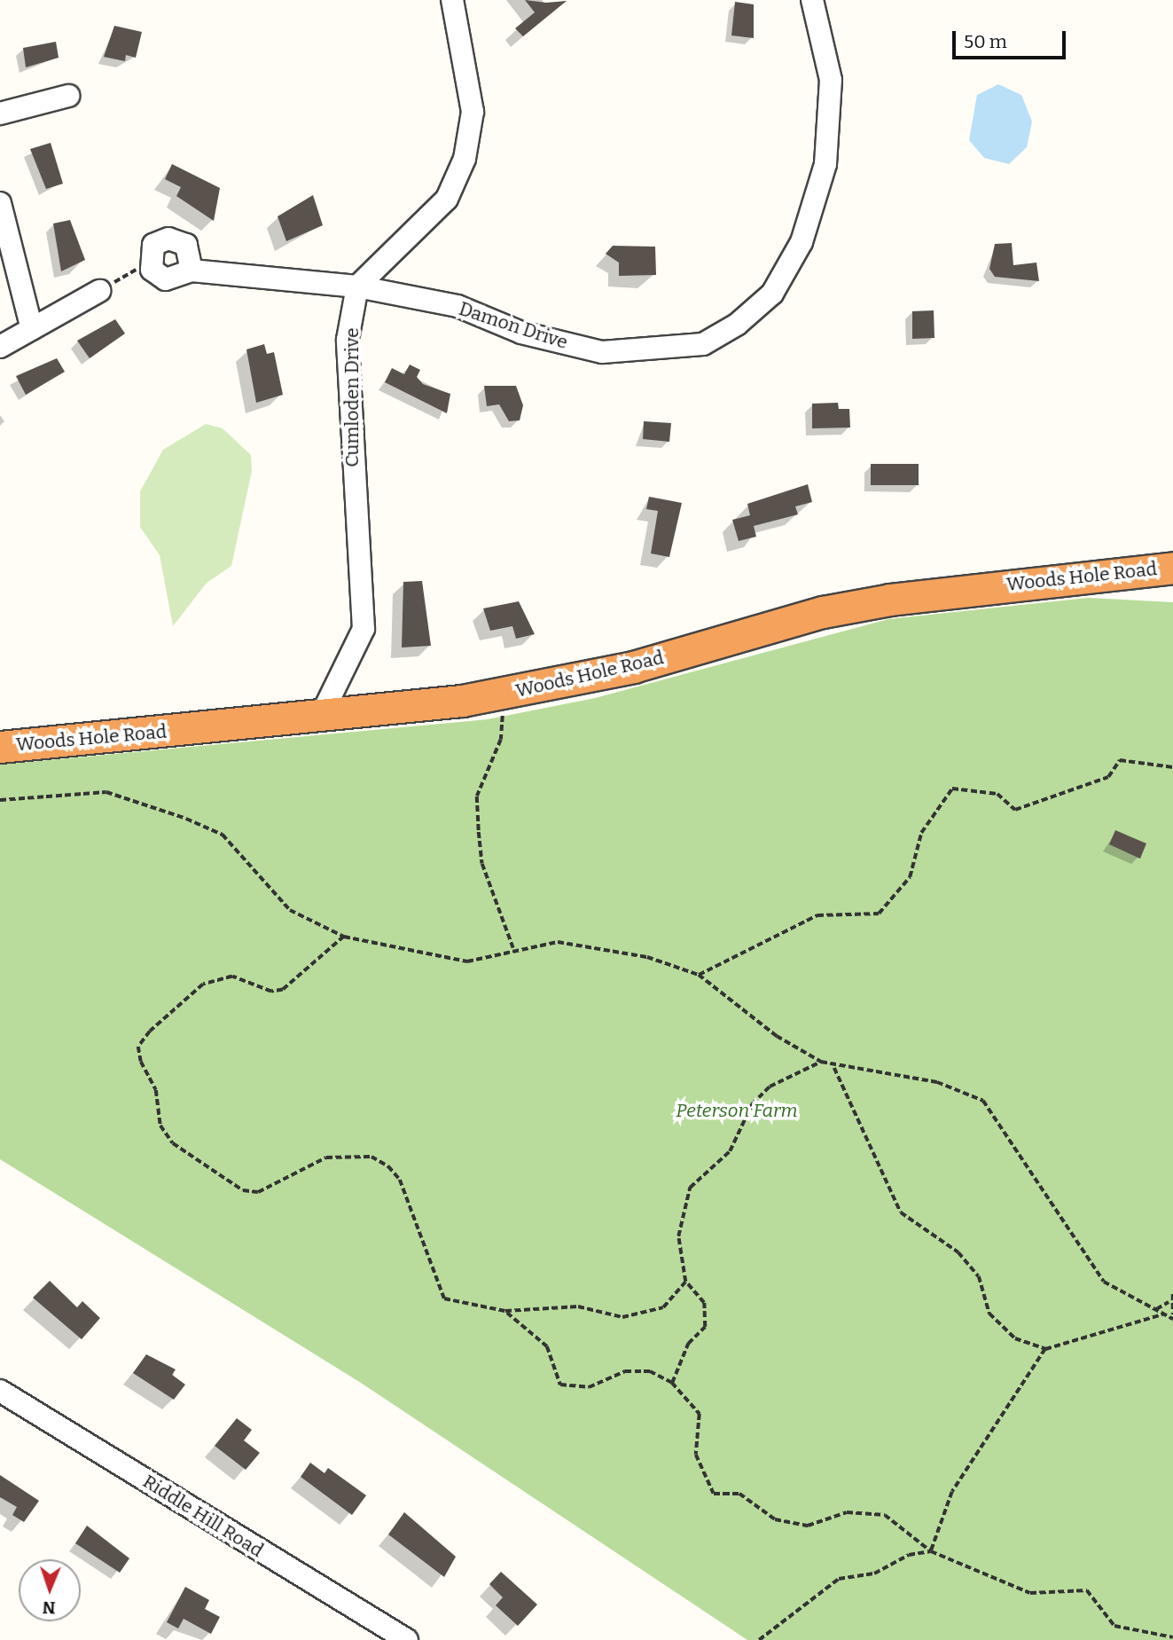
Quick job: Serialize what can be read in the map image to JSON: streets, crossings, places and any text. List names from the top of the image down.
{
  "streets": {
    "highway": ["Woods Hole Road"],
    "street": ["Damon Drive", "Cumloden Drive", "Riddle Hill Road"]
  },
  "crossings": [
    ["Damon Drive", "Cumloden Drive"],
    ["Cumloden Drive", "Woods Hole Road"]
  ],
  "parks": ["Peterson Farm"],
  "scale_bar": "50 m",
  "north": "bottom"
}
